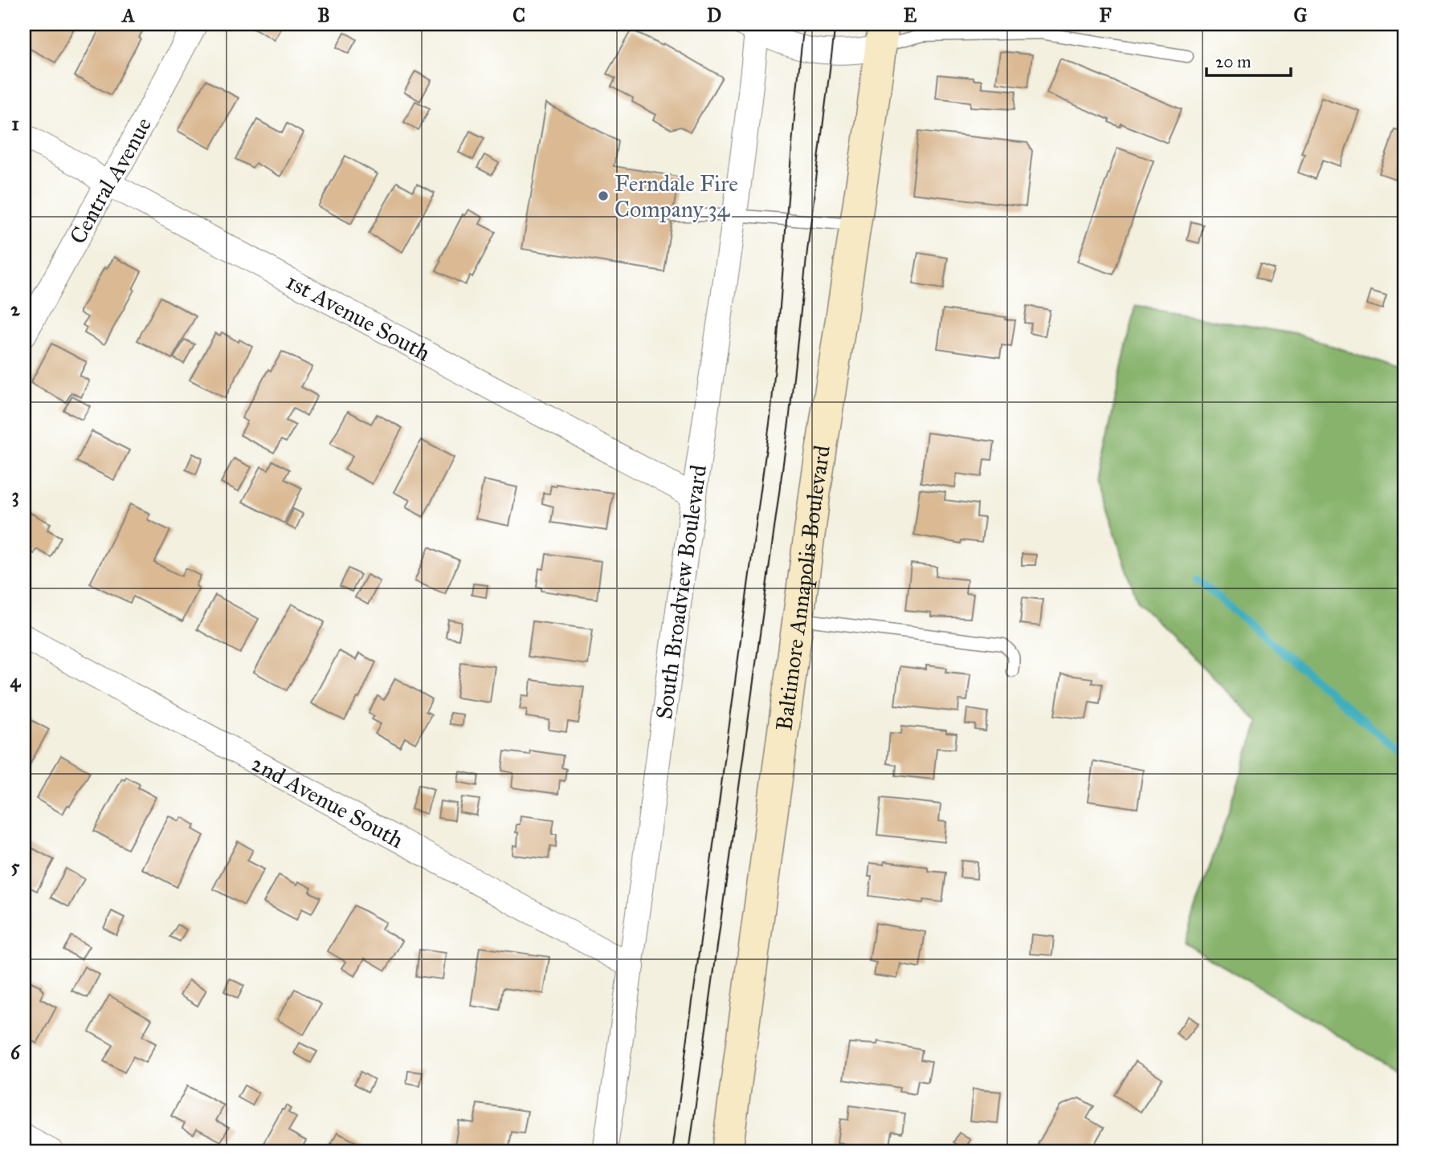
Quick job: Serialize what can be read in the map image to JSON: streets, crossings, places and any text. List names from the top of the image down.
{
  "streets": {
    "main road": ["Baltimore Annapolis Boulevard"],
    "street": [
      "Central Avenue",
      "1st Avenue South",
      "South Broadview Boulevard",
      "2nd Avenue South"
    ]
  },
  "crossings": [
    ["Central Avenue", "1st Avenue South"],
    ["1st Avenue South", "South Broadview Boulevard"],
    ["South Broadview Boulevard", "2nd Avenue South"]
  ],
  "places": ["Ferndale Fire Company 34"],
  "scale_bar": "20 m",
  "grid": {
    "columns": [
      "A",
      "B",
      "C",
      "D",
      "E",
      "F",
      "G"
    ],
    "rows": [
      "1",
      "2",
      "3",
      "4",
      "5",
      "6"
    ]
  }
}
